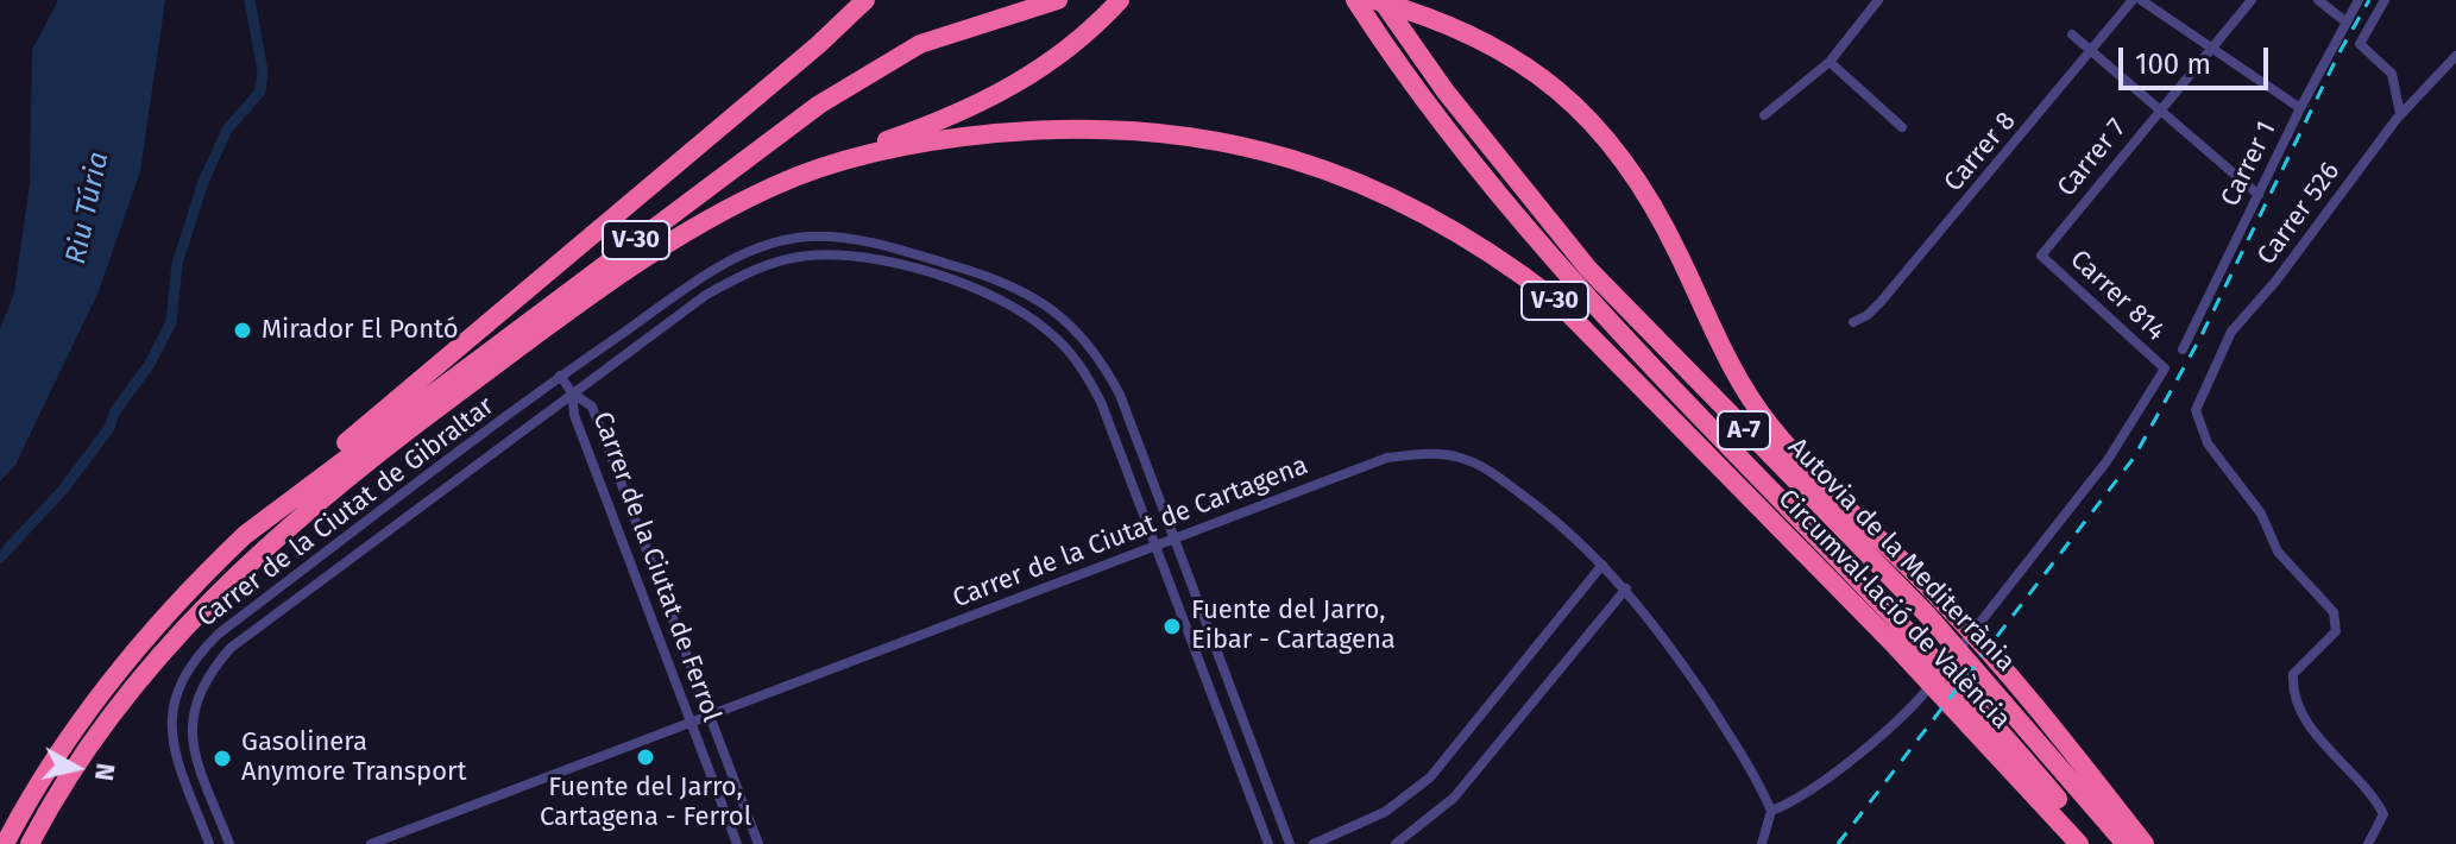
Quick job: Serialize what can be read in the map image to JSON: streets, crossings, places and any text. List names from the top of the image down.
{
  "streets": {
    "highway": [
      "V-30",
      "A-7",
      "Autovia de la Mediterrània",
      "Circumval·lació de València"
    ],
    "street": [
      "Carrer 8",
      "Carrer 7",
      "Carrer 1",
      "Carrer 526",
      "Carrer 814",
      "Carrer de la Ciutat de Gibraltar",
      "Carrer de la Ciutat de Cartagena",
      "Carrer de la Ciutat de Ferrol"
    ]
  },
  "crossings": [
    ["Carrer 7", "Carrer 814"],
    ["Carrer 814", "Carrer de la Ciutat de Cartagena"],
    ["Carrer de la Ciutat de Gibraltar", "Carrer de la Ciutat de Cartagena"],
    ["Carrer de la Ciutat de Gibraltar", "Carrer de la Ciutat de Ferrol"],
    ["Carrer de la Ciutat de Cartagena", "Carrer de la Ciutat de Ferrol"],
    ["Autovia de la Mediterrània", "Circumval·lació de València"]
  ],
  "water": ["Riu Túria"],
  "places": [
    "Mirador El Pontó",
    "Fuente del Jarro, Eibar - Cartagena",
    "Fuente del Jarro, Cartagena - Ferrol",
    "Gasolinera Anymore Transport"
  ],
  "scale_bar": "100 m",
  "north": "right"
}
